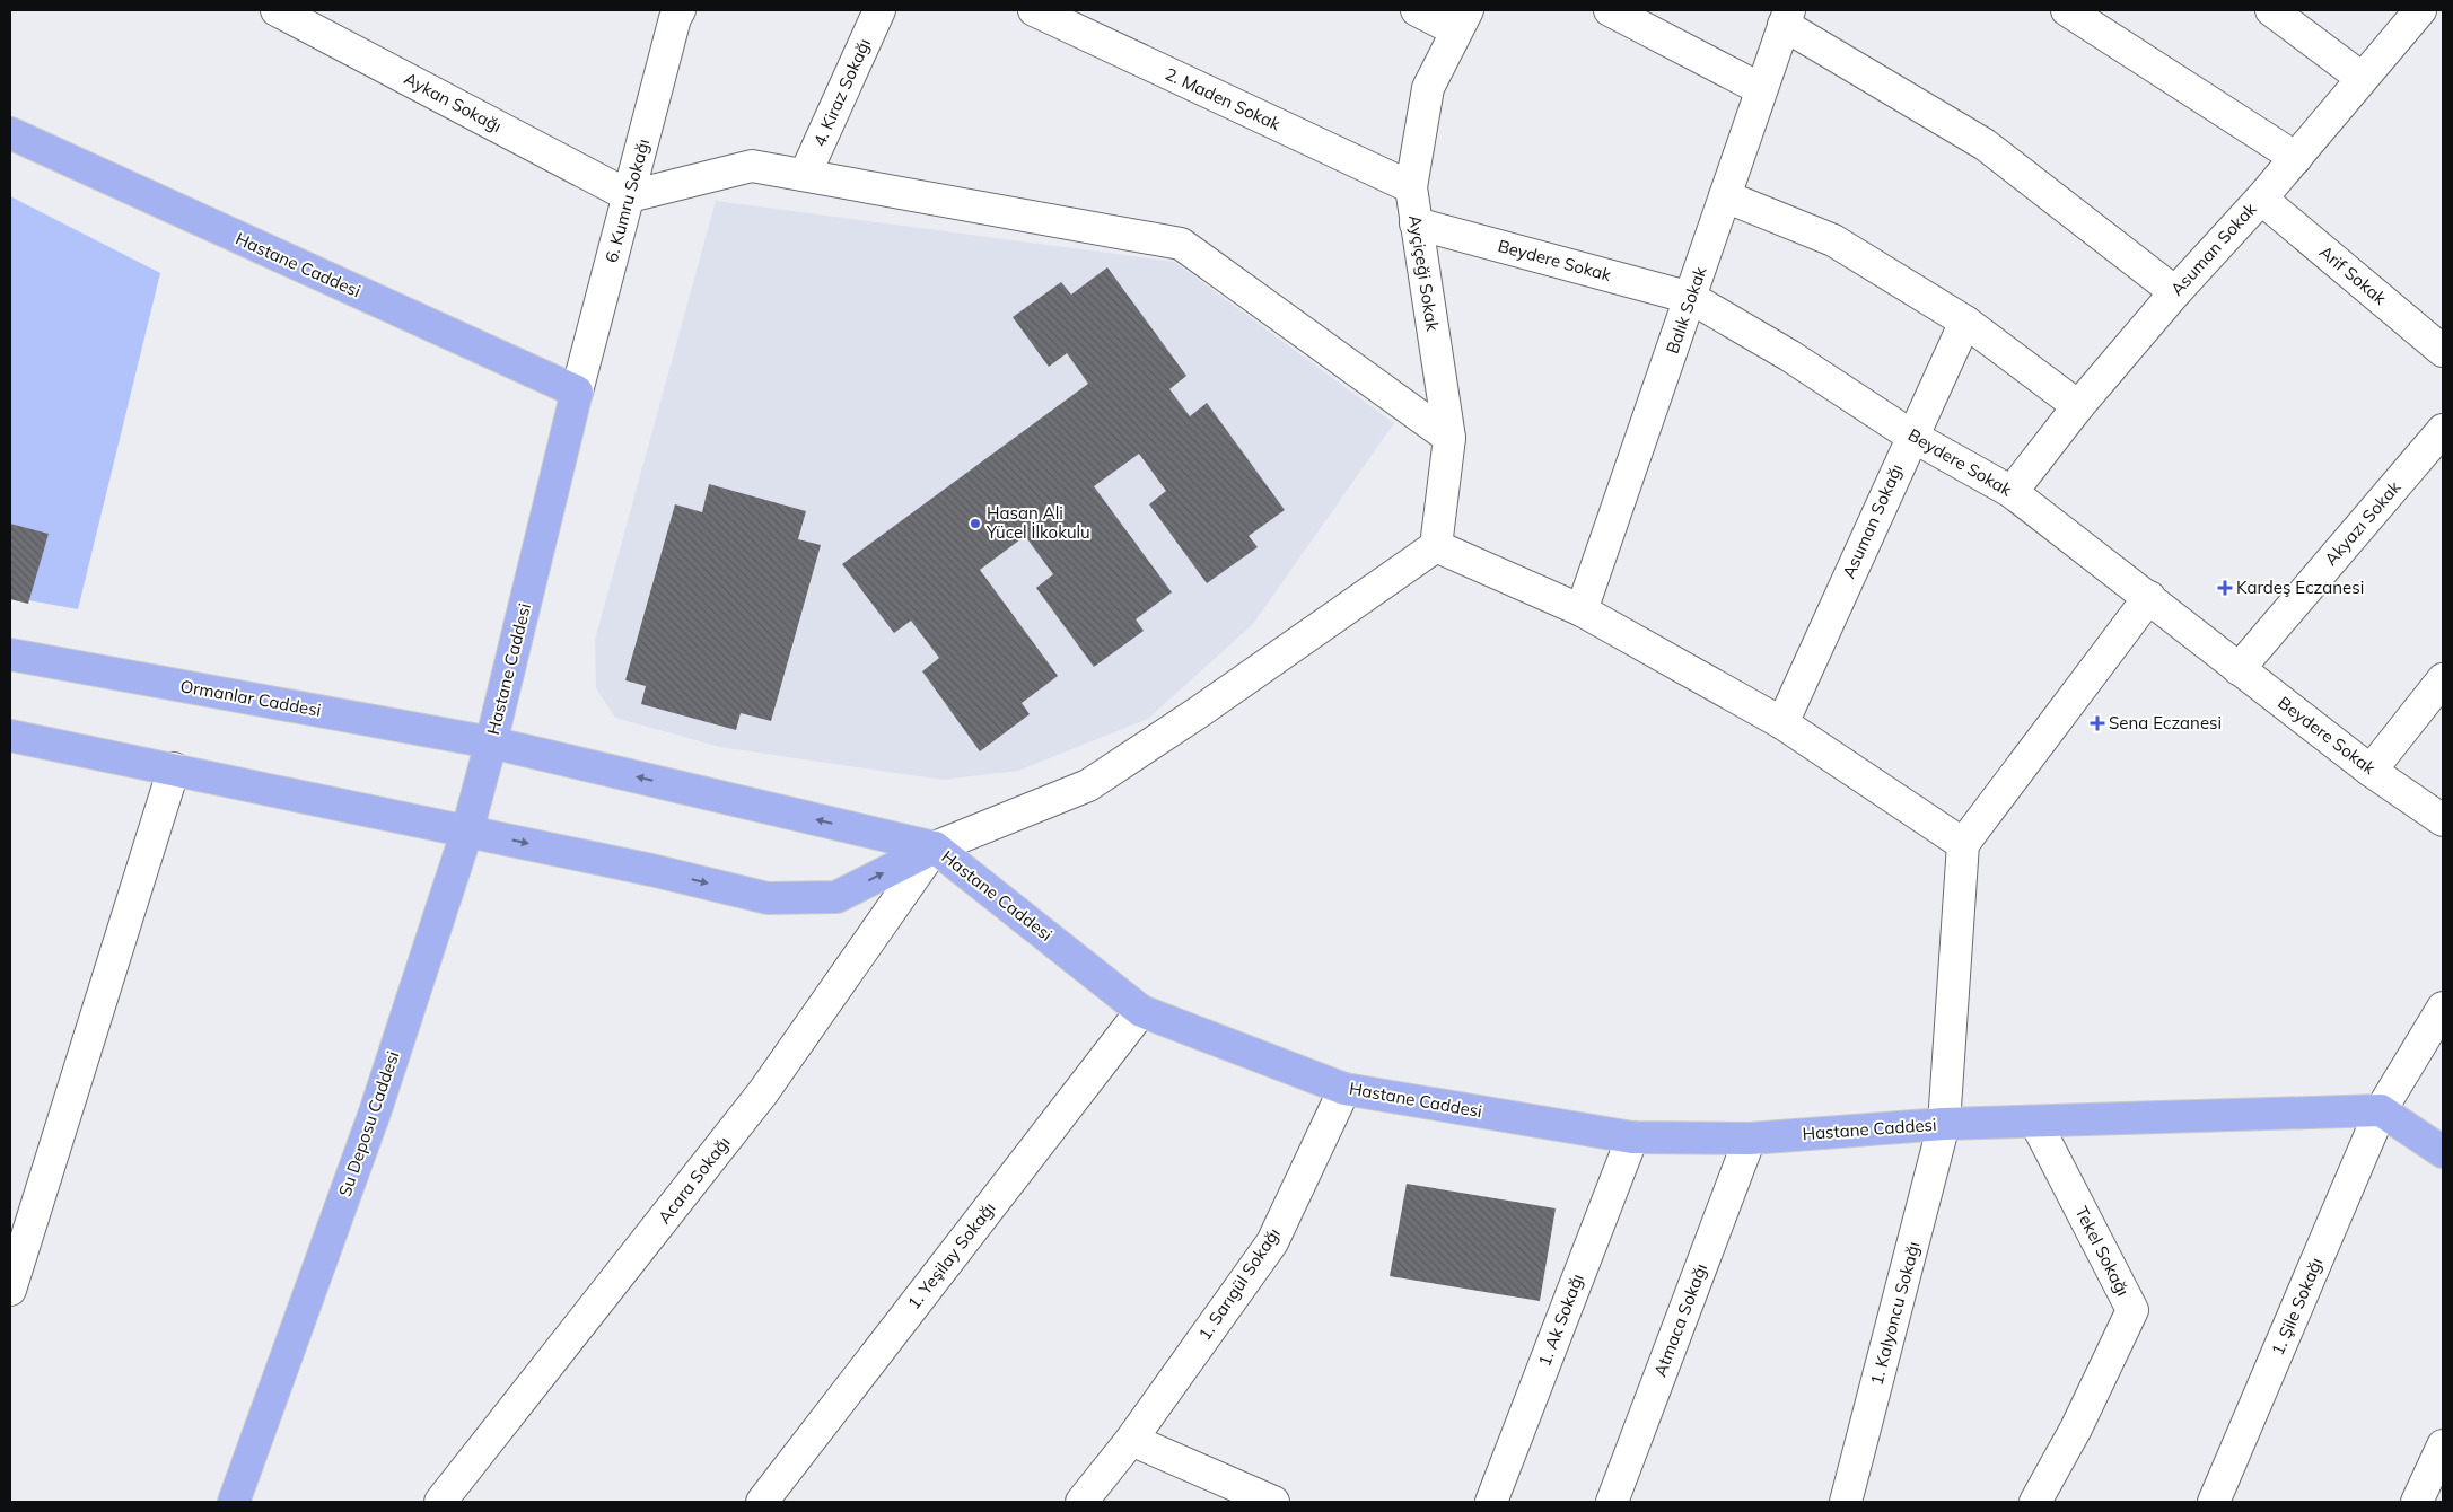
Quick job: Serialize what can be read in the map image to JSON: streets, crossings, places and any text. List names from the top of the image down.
{
  "streets": {
    "main road": ["Hastane Caddesi", "Ormanlar Caddesi", "Su Deposu Caddesi"],
    "street": [
      "4. Kiraz Sokağı",
      "2. Maden Sokak",
      "Aykan Sokağı",
      "6. Kumru Sokağı",
      "Asuman Sokak",
      "Beydere Sokak",
      "Ayçiçeği Sokak",
      "Arif Sokak",
      "Balık Sokak",
      "Asuman Sokağı",
      "Akyazı Sokak",
      "Acara Sokağı",
      "Tekel Sokağı",
      "1. Yeşilay Sokağı",
      "1. Sarıgül Sokağı",
      "1. Şile Sokağı",
      "1. Kalyoncu Sokağı",
      "1. Ak Sokağı",
      "Atmaca Sokağı"
    ]
  },
  "crossings": [
    ["2. Maden Sokak", "Ayçiçeği Sokak"],
    ["Aykan Sokağı", "6. Kumru Sokağı"],
    ["6. Kumru Sokağı", "Hastane Caddesi"],
    ["Asuman Sokak", "Beydere Sokak"],
    ["Asuman Sokak", "Arif Sokak"],
    ["Beydere Sokak", "Ayçiçeği Sokak"],
    ["Beydere Sokak", "Balık Sokak"],
    ["Beydere Sokak", "Asuman Sokağı"],
    ["Beydere Sokak", "Akyazı Sokak"],
    ["Hastane Caddesi", "Ormanlar Caddesi"],
    ["Hastane Caddesi", "Su Deposu Caddesi"],
    ["Hastane Caddesi", "Acara Sokağı"],
    ["Hastane Caddesi", "Tekel Sokağı"],
    ["Hastane Caddesi", "1. Yeşilay Sokağı"],
    ["Hastane Caddesi", "1. Sarıgül Sokağı"],
    ["Hastane Caddesi", "1. Şile Sokağı"],
    ["Hastane Caddesi", "1. Kalyoncu Sokağı"],
    ["Hastane Caddesi", "1. Ak Sokağı"],
    ["Hastane Caddesi", "Atmaca Sokağı"],
    ["Ormanlar Caddesi", "Su Deposu Caddesi"]
  ],
  "places": {
    "other": ["Hasan Ali Yücel İlkokulu"],
    "health": ["Kardeş Eczanesi", "Sena Eczanesi"]
  }
}
